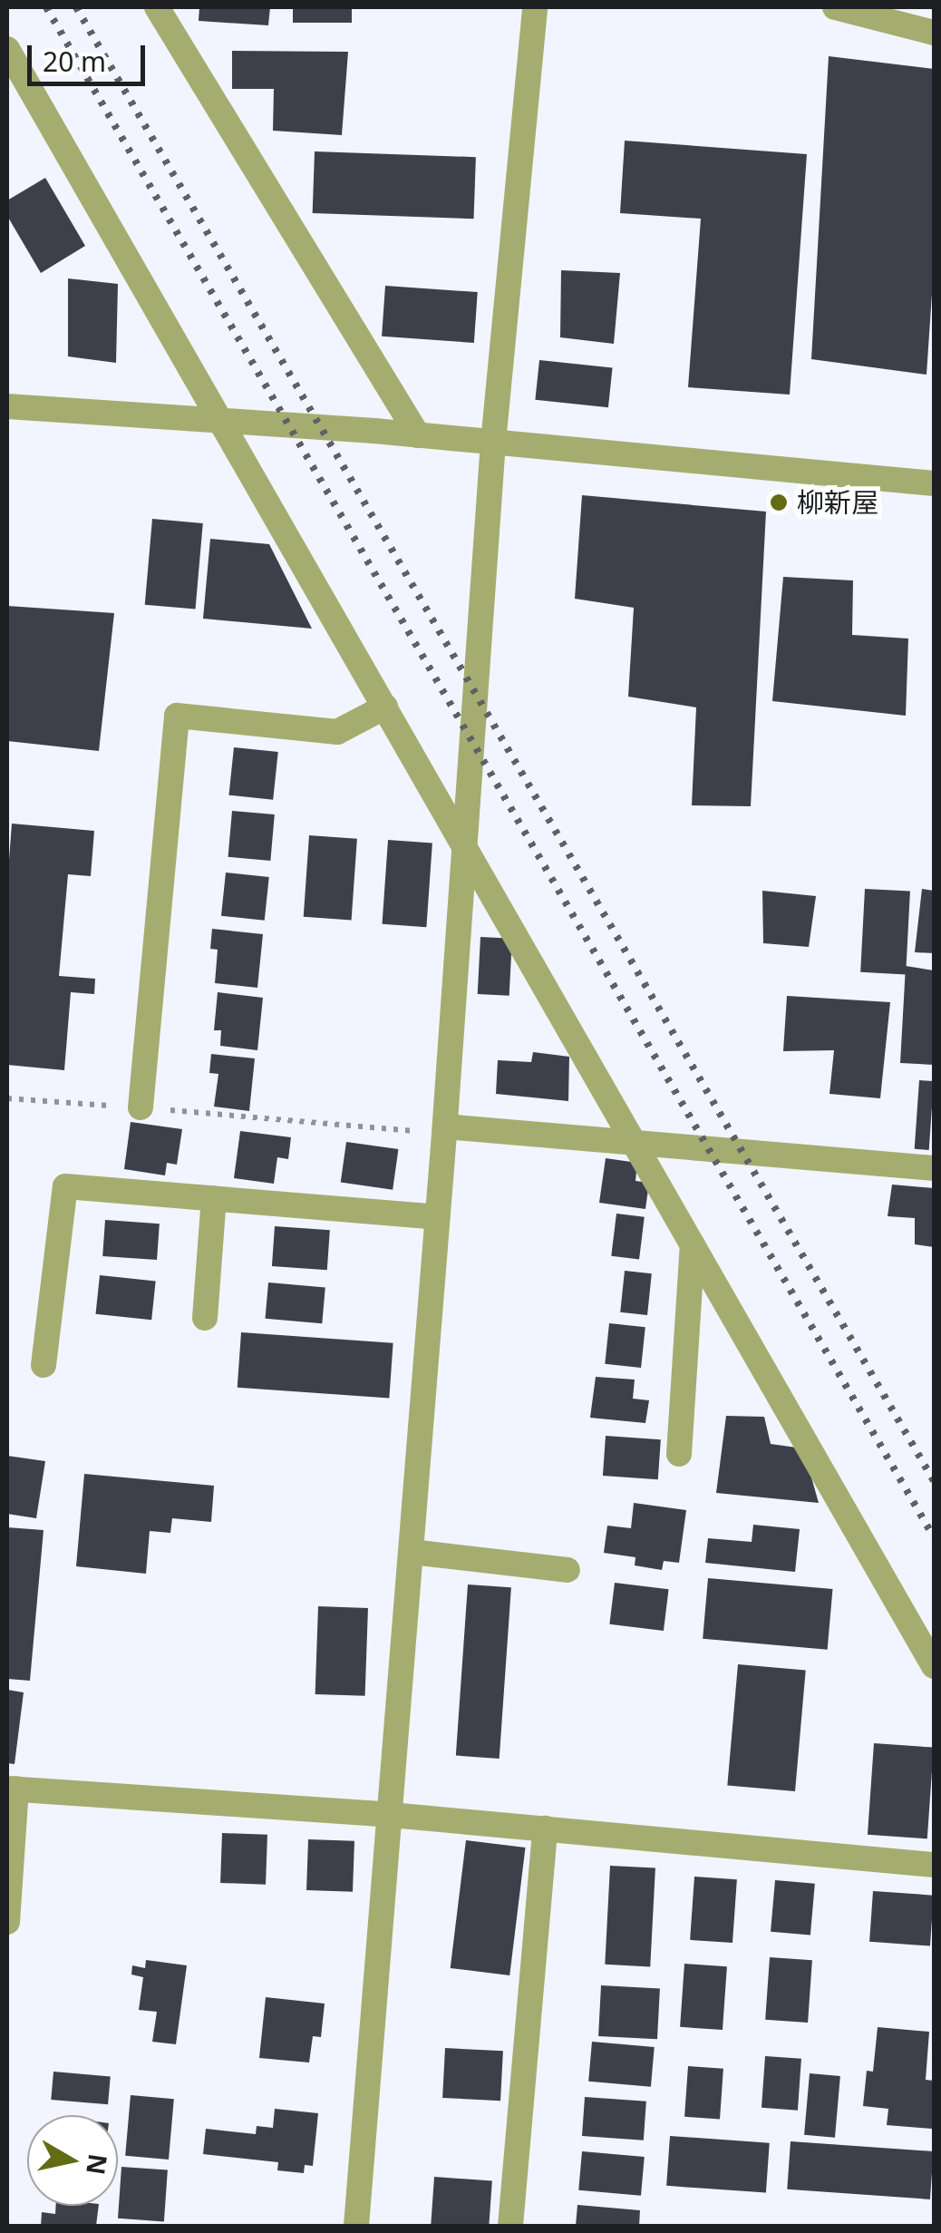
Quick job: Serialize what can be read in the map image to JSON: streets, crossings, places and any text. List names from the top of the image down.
{
  "places": ["柳新屋"],
  "scale_bar": "20 m",
  "north": "right"
}
